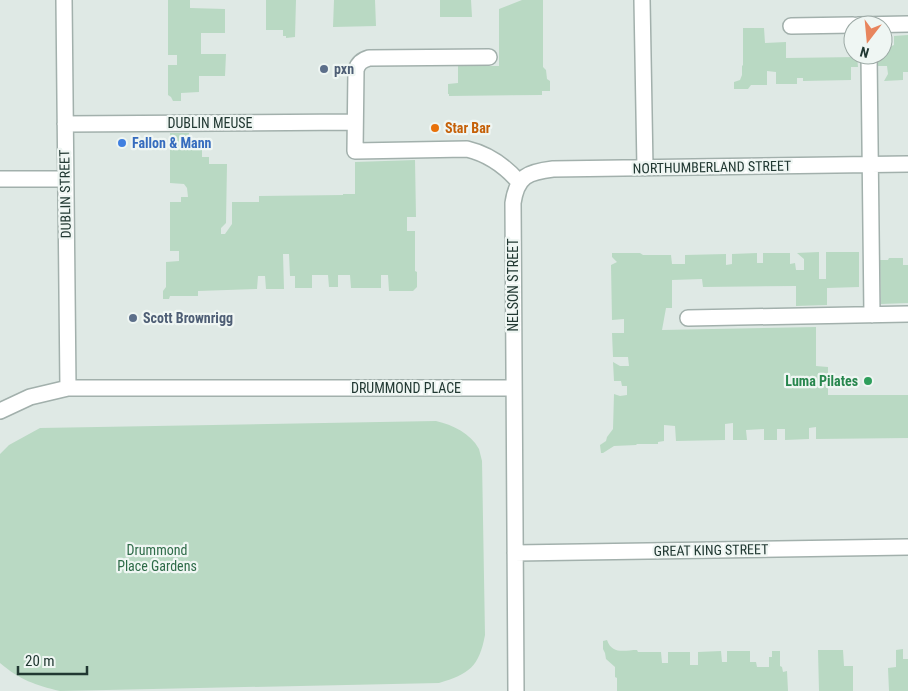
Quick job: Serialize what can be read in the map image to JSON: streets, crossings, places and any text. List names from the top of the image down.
{
  "streets": {
    "street": [
      "DUBLIN MEUSE",
      "NORTHUMBERLAND STREET",
      "DUBLIN STREET",
      "NELSON STREET",
      "DRUMMOND PLACE",
      "GREAT KING STREET"
    ]
  },
  "crossings": [
    ["DUBLIN MEUSE", "DUBLIN STREET"],
    ["NORTHUMBERLAND STREET", "NELSON STREET"],
    ["DUBLIN STREET", "DRUMMOND PLACE"],
    ["NELSON STREET", "DRUMMOND PLACE"]
  ],
  "parks": ["Drummond Place Gardens"],
  "places": [
    "pxn",
    "Star Bar",
    "Fallon & Mann",
    "Scott Brownrigg",
    "Luma Pilates"
  ],
  "scale_bar": "20 m",
  "north": "bottom"
}
